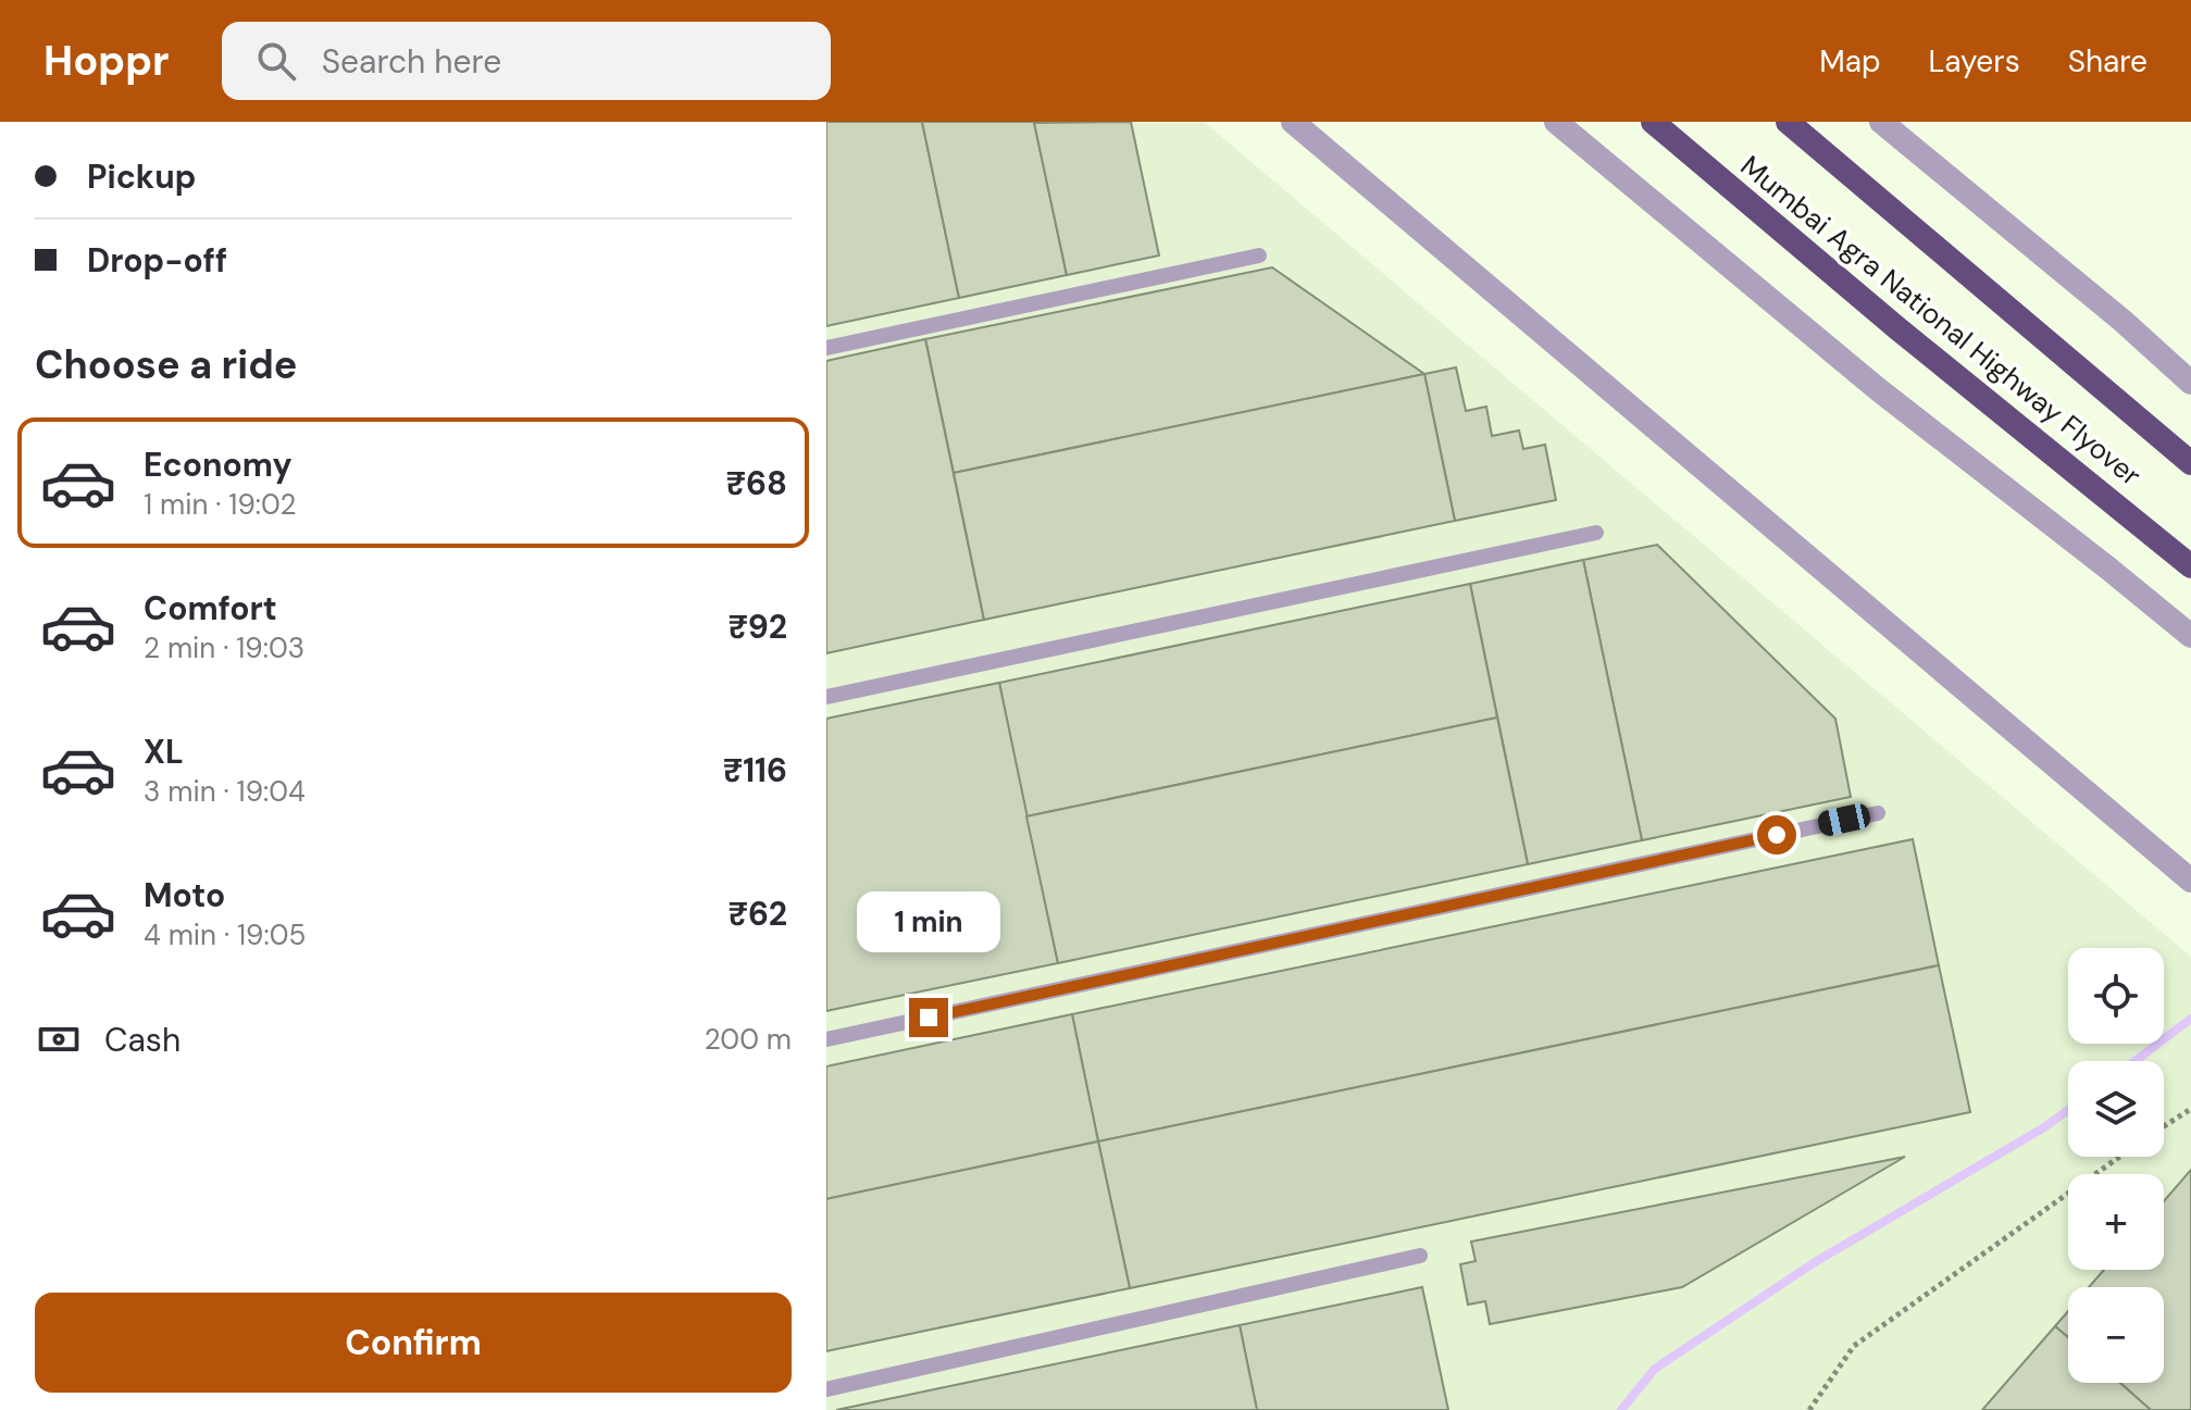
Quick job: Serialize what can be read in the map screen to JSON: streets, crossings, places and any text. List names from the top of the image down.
{
  "streets": {
    "highway": ["Mumbai Agra National Highway Flyover"]
  },
  "page": {
    "header": "Hoppr",
    "search": "Search here",
    "nav": ["Map", "Layers", "Share"],
    "banner": ["Pickup", "Drop-off"],
    "heading": "Choose a ride",
    "list": [
      {
        "name": "Economy",
        "note": "1 min · 19:02",
        "value": "₹68"
      },
      {
        "name": "Comfort",
        "note": "2 min · 19:03",
        "value": "₹92"
      },
      {
        "name": "XL",
        "note": "3 min · 19:04",
        "value": "₹116"
      },
      {
        "name": "Moto",
        "note": "4 min · 19:05",
        "value": "₹62"
      }
    ],
    "bubble": "1 min",
    "map_buttons": ["+", "−"],
    "pay": ["Cash", "200 m"],
    "buttons": "Confirm"
  }
}
